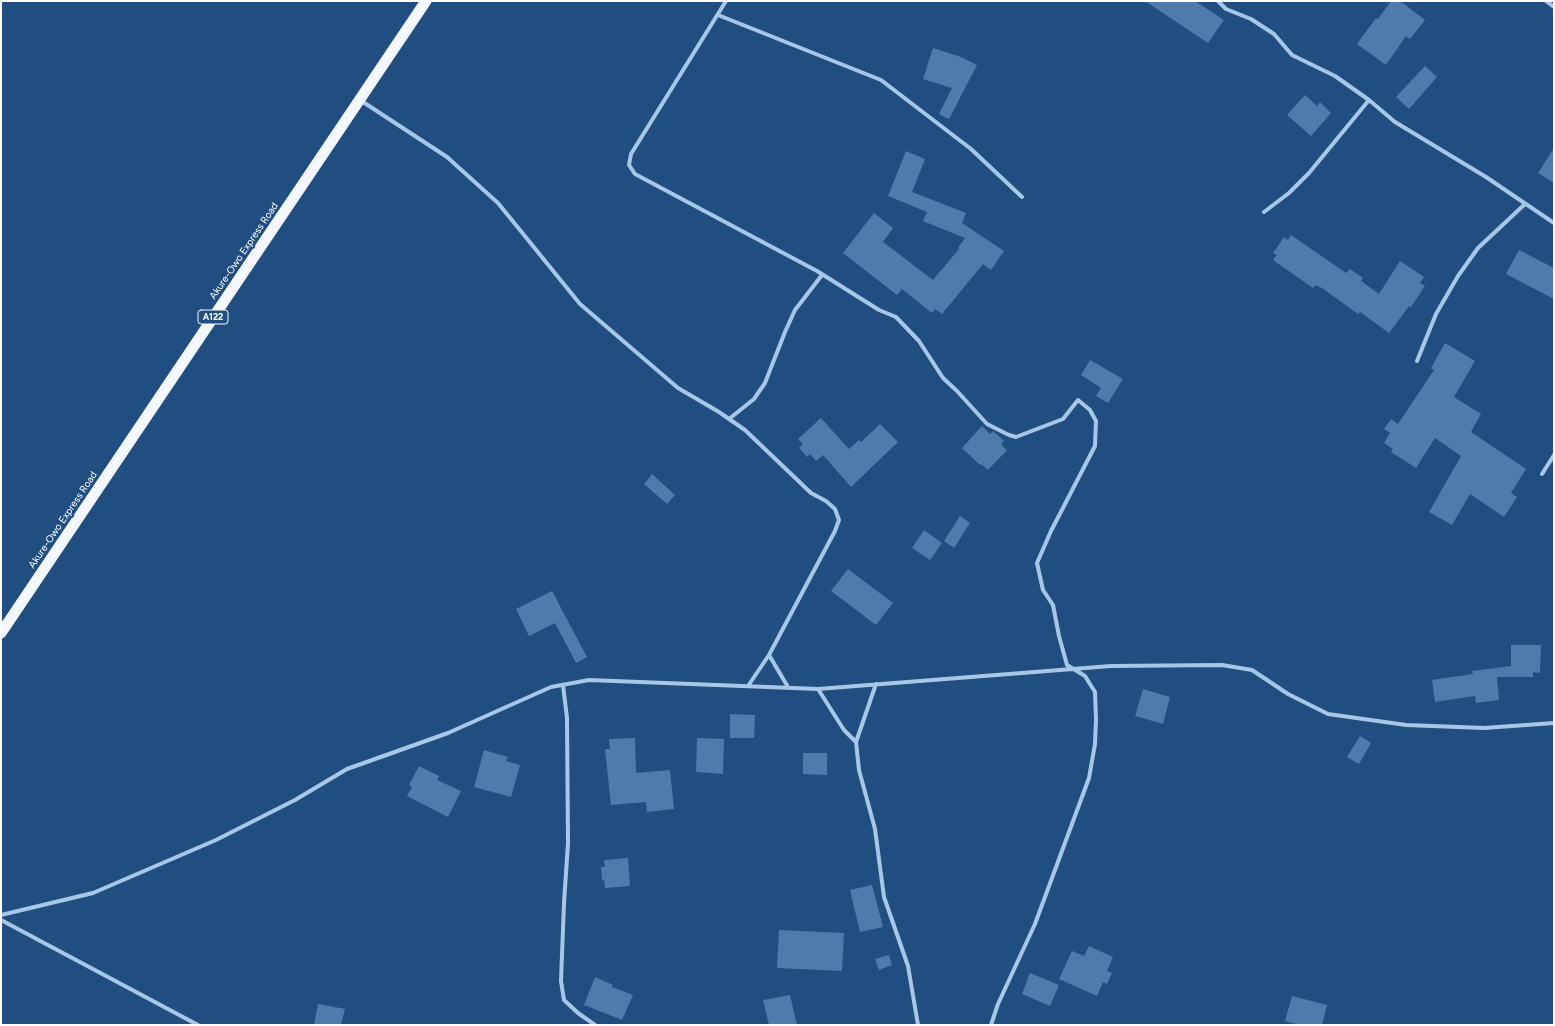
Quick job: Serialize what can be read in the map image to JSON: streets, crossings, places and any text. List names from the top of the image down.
{
  "streets": {
    "highway": ["Akure-Owo Express Road", "A122"]
  }
}
